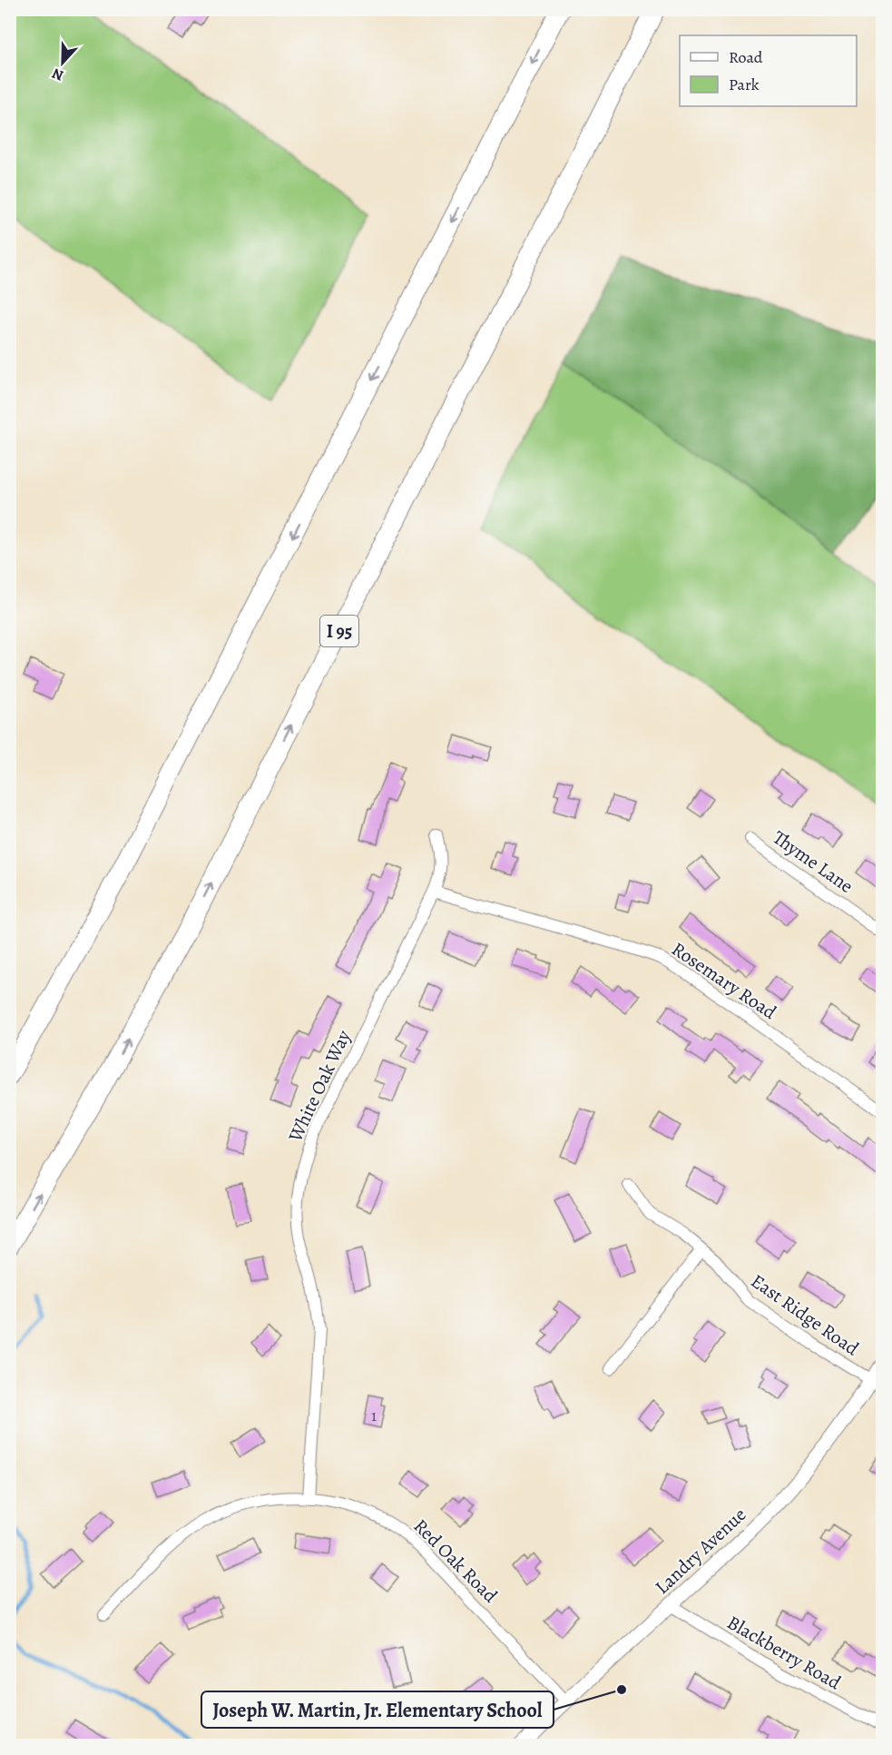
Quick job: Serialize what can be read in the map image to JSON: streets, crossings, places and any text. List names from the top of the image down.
{
  "streets": {
    "highway": ["I 95"],
    "street": [
      "Thyme Lane",
      "Rosemary Road",
      "White Oak Way",
      "East Ridge Road",
      "Landry Avenue",
      "Red Oak Road",
      "Blackberry Road"
    ]
  },
  "crossings": [
    ["Rosemary Road", "White Oak Way"],
    ["White Oak Way", "Red Oak Road"],
    ["East Ridge Road", "Landry Avenue"],
    ["Landry Avenue", "Red Oak Road"],
    ["Landry Avenue", "Blackberry Road"]
  ],
  "places": ["Joseph W. Martin, Jr. Elementary School"],
  "house_numbers": ["1"],
  "legend": ["Road", "Park"],
  "north": "bottom"
}
